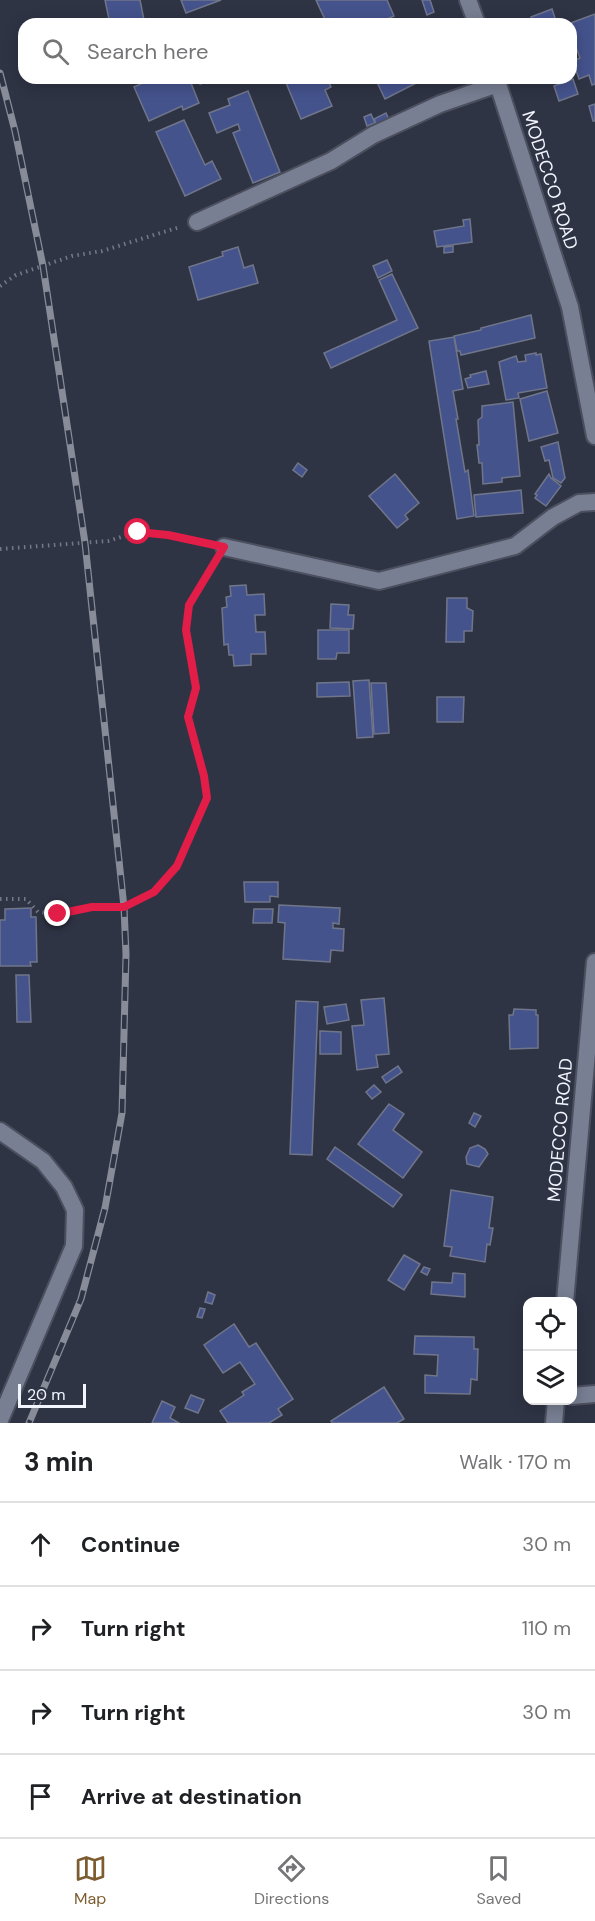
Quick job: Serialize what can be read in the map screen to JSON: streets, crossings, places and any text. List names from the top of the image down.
{
  "streets": {
    "street": ["MODECCO ROAD"]
  },
  "scale_bar": "20 m",
  "page": {
    "search": "Search here",
    "scale": "20 m",
    "heading": ["3 min", "Walk · 170 m"],
    "list": [
      ["Continue", "30 m"],
      ["Turn right", "110 m"],
      ["Turn right", "30 m"],
      "Arrive at destination"
    ],
    "nav": ["Map", "Directions", "Saved"]
  }
}
